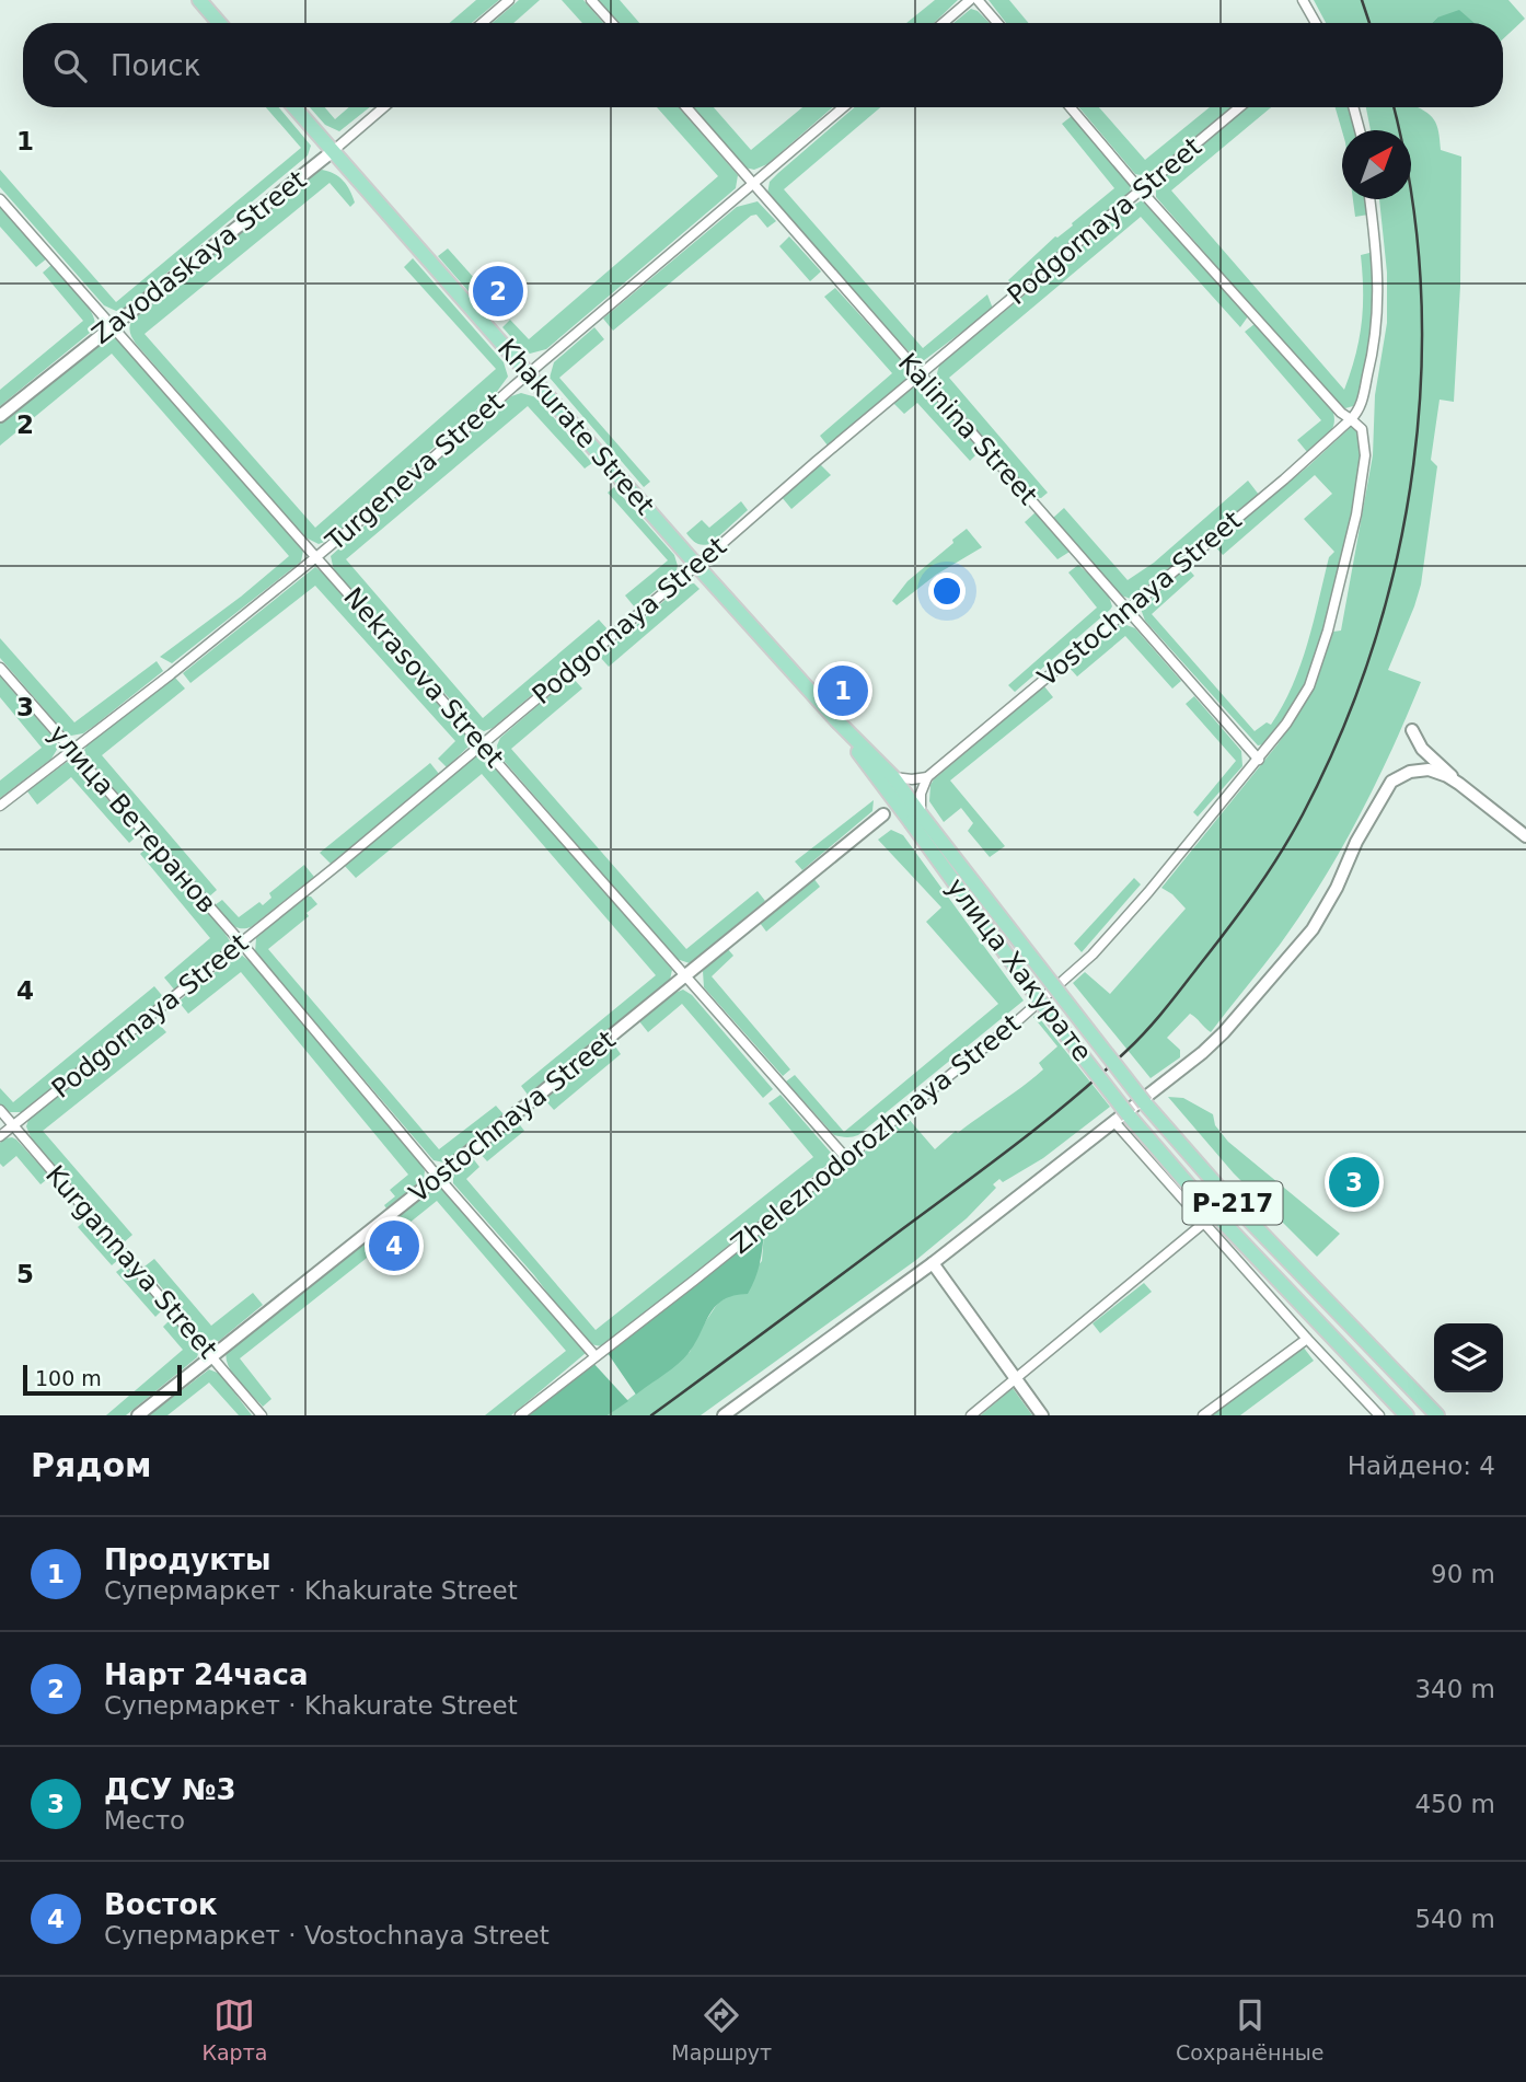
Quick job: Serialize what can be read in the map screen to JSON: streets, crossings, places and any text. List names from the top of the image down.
{
  "streets": {
    "main road": [
      "Zavodaskaya Street",
      "Khakurate Street",
      "Vostochnaya Street",
      "улица Хакурате",
      "Р-217"
    ],
    "street": [
      "Podgornaya Street",
      "Kalinina Street",
      "Turgeneva Street",
      "Nekrasova Street",
      "улица Ветеранов",
      "Zheleznodorozhnaya Street",
      "Kurgannaya Street"
    ]
  },
  "crossings": [
    ["Podgornaya Street", "Khakurate Street"],
    ["Podgornaya Street", "Kalinina Street"],
    ["Podgornaya Street", "Nekrasova Street"],
    ["Podgornaya Street", "улица Ветеранов"],
    ["Podgornaya Street", "Kurgannaya Street"],
    ["Zavodaskaya Street", "Khakurate Street"],
    ["Zavodaskaya Street", "Nekrasova Street"],
    ["Khakurate Street", "Turgeneva Street"],
    ["Khakurate Street", "улица Хакурате"],
    ["Kalinina Street", "Turgeneva Street"],
    ["Kalinina Street", "Vostochnaya Street"],
    ["Kalinina Street", "Zheleznodorozhnaya Street"],
    ["Turgeneva Street", "Nekrasova Street"],
    ["Turgeneva Street", "улица Ветеранов"],
    ["Vostochnaya Street", "Nekrasova Street"],
    ["Vostochnaya Street", "улица Ветеранов"],
    ["Vostochnaya Street", "Zheleznodorozhnaya Street"],
    ["Vostochnaya Street", "Kurgannaya Street"],
    ["Nekrasova Street", "Zheleznodorozhnaya Street"],
    ["улица Ветеранов", "Zheleznodorozhnaya Street"]
  ],
  "scale_bar": "100 m",
  "north": "top right",
  "page": {
    "search": "Поиск",
    "pins": [
      "2",
      "1",
      "3",
      "4"
    ],
    "scale": "100 m",
    "heading": ["Рядом", "Найдено: 4"],
    "list": [
      {
        "mark": "1",
        "name": "Продукты",
        "note": "Супермаркет · Khakurate Street",
        "value": "90 m"
      },
      {
        "mark": "2",
        "name": "Нарт 24часа",
        "note": "Супермаркет · Khakurate Street",
        "value": "340 m"
      },
      {
        "mark": "3",
        "name": "ДСУ №3",
        "note": "Место",
        "value": "450 m"
      },
      {
        "mark": "4",
        "name": "Восток",
        "note": "Супермаркет · Vostochnaya Street",
        "value": "540 m"
      }
    ],
    "nav": ["Карта", "Маршрут", "Сохранённые"]
  },
  "grid": {
    "rows": [
      "1",
      "2",
      "3",
      "4",
      "5"
    ]
  }
}
